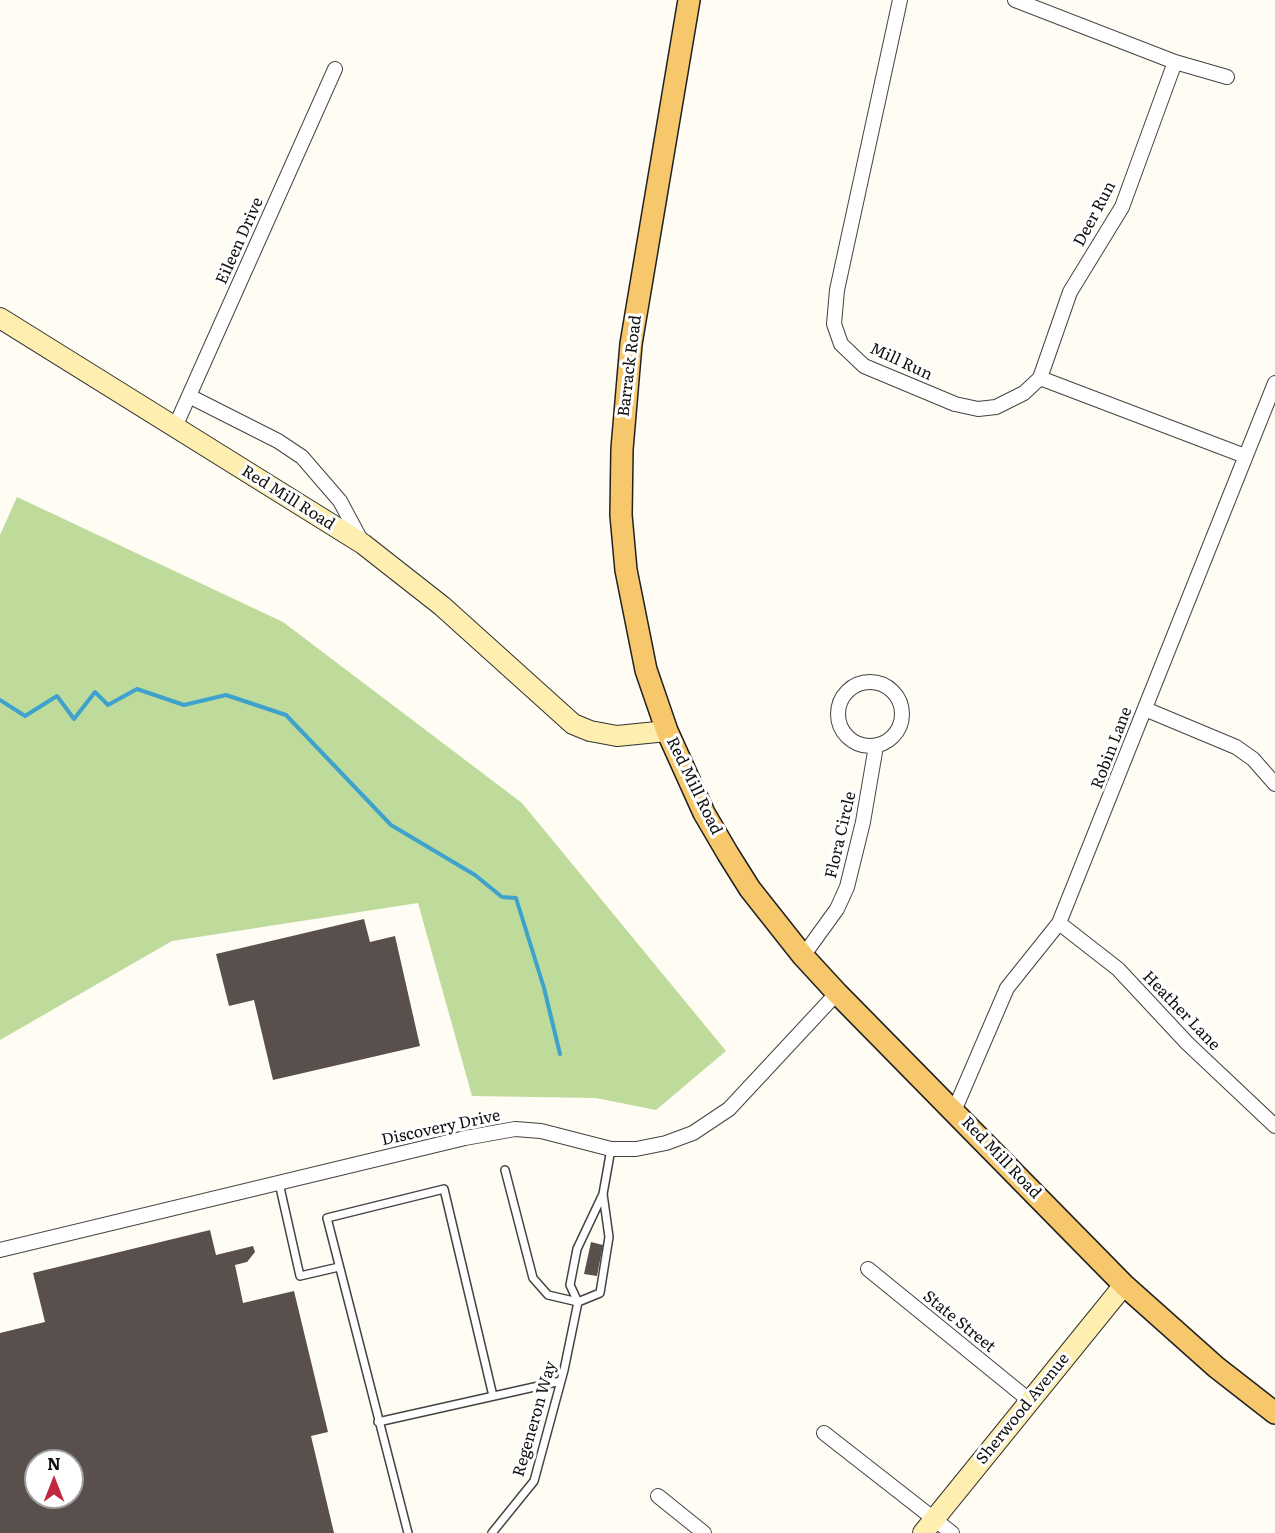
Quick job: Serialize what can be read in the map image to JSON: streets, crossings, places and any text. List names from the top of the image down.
{
  "streets": {
    "main road": ["Barrack Road", "Red Mill Road"],
    "street": [
      "Deer Run",
      "Eileen Drive",
      "Mill Run",
      "Robin Lane",
      "Flora Circle",
      "Heather Lane",
      "Discovery Drive",
      "State Street",
      "Sherwood Avenue"
    ],
    "lane": ["Regeneron Way"]
  },
  "crossings": [
    ["Deer Run", "Mill Run"],
    ["Eileen Drive", "Red Mill Road"],
    ["Barrack Road", "Red Mill Road"],
    ["Red Mill Road", "Robin Lane"],
    ["Red Mill Road", "Flora Circle"],
    ["Red Mill Road", "Discovery Drive"],
    ["Red Mill Road", "Sherwood Avenue"],
    ["Robin Lane", "Heather Lane"],
    ["Discovery Drive", "Regeneron Way"],
    ["State Street", "Sherwood Avenue"]
  ],
  "north": "top"
}
